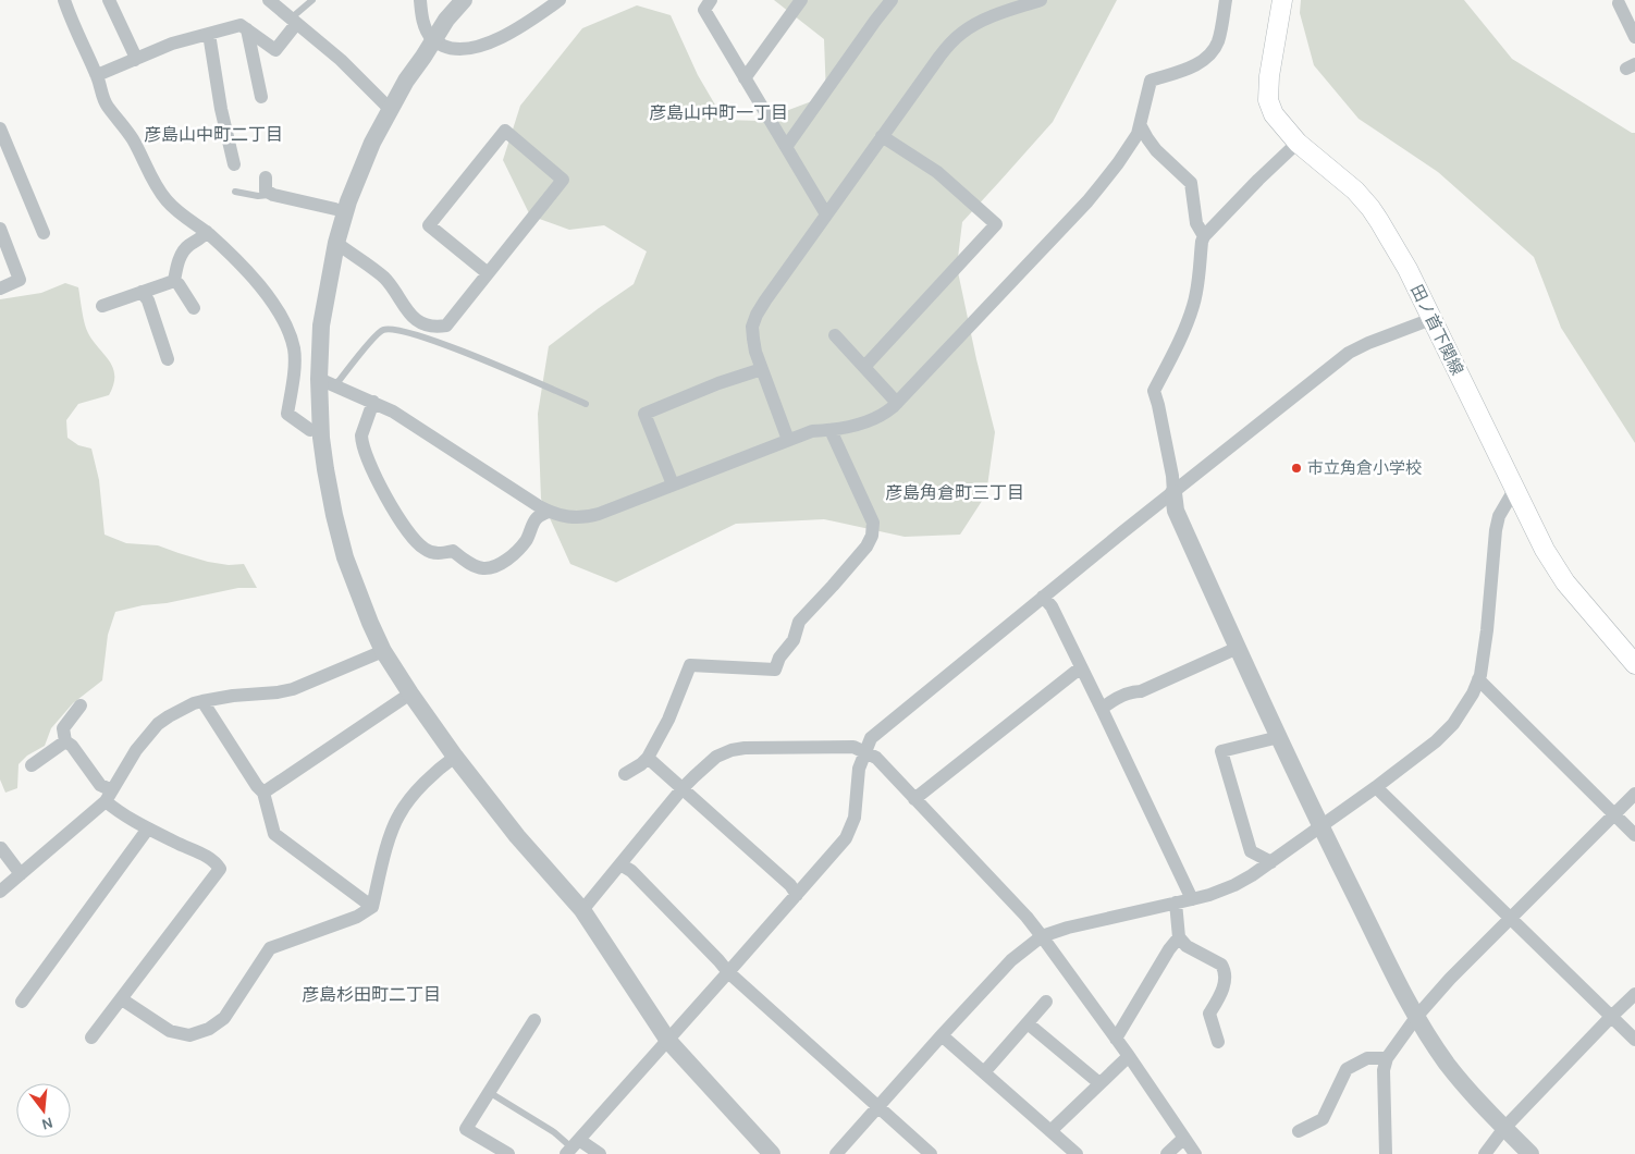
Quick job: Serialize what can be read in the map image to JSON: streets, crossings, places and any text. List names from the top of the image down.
{
  "streets": {
    "main road": ["田ノ首下関線"]
  },
  "districts": [
    "彦島山中町一丁目",
    "彦島山中町二丁目",
    "彦島角倉町三丁目",
    "彦島杉田町二丁目"
  ],
  "places": ["市立角倉小学校"],
  "north": "bottom"
}
